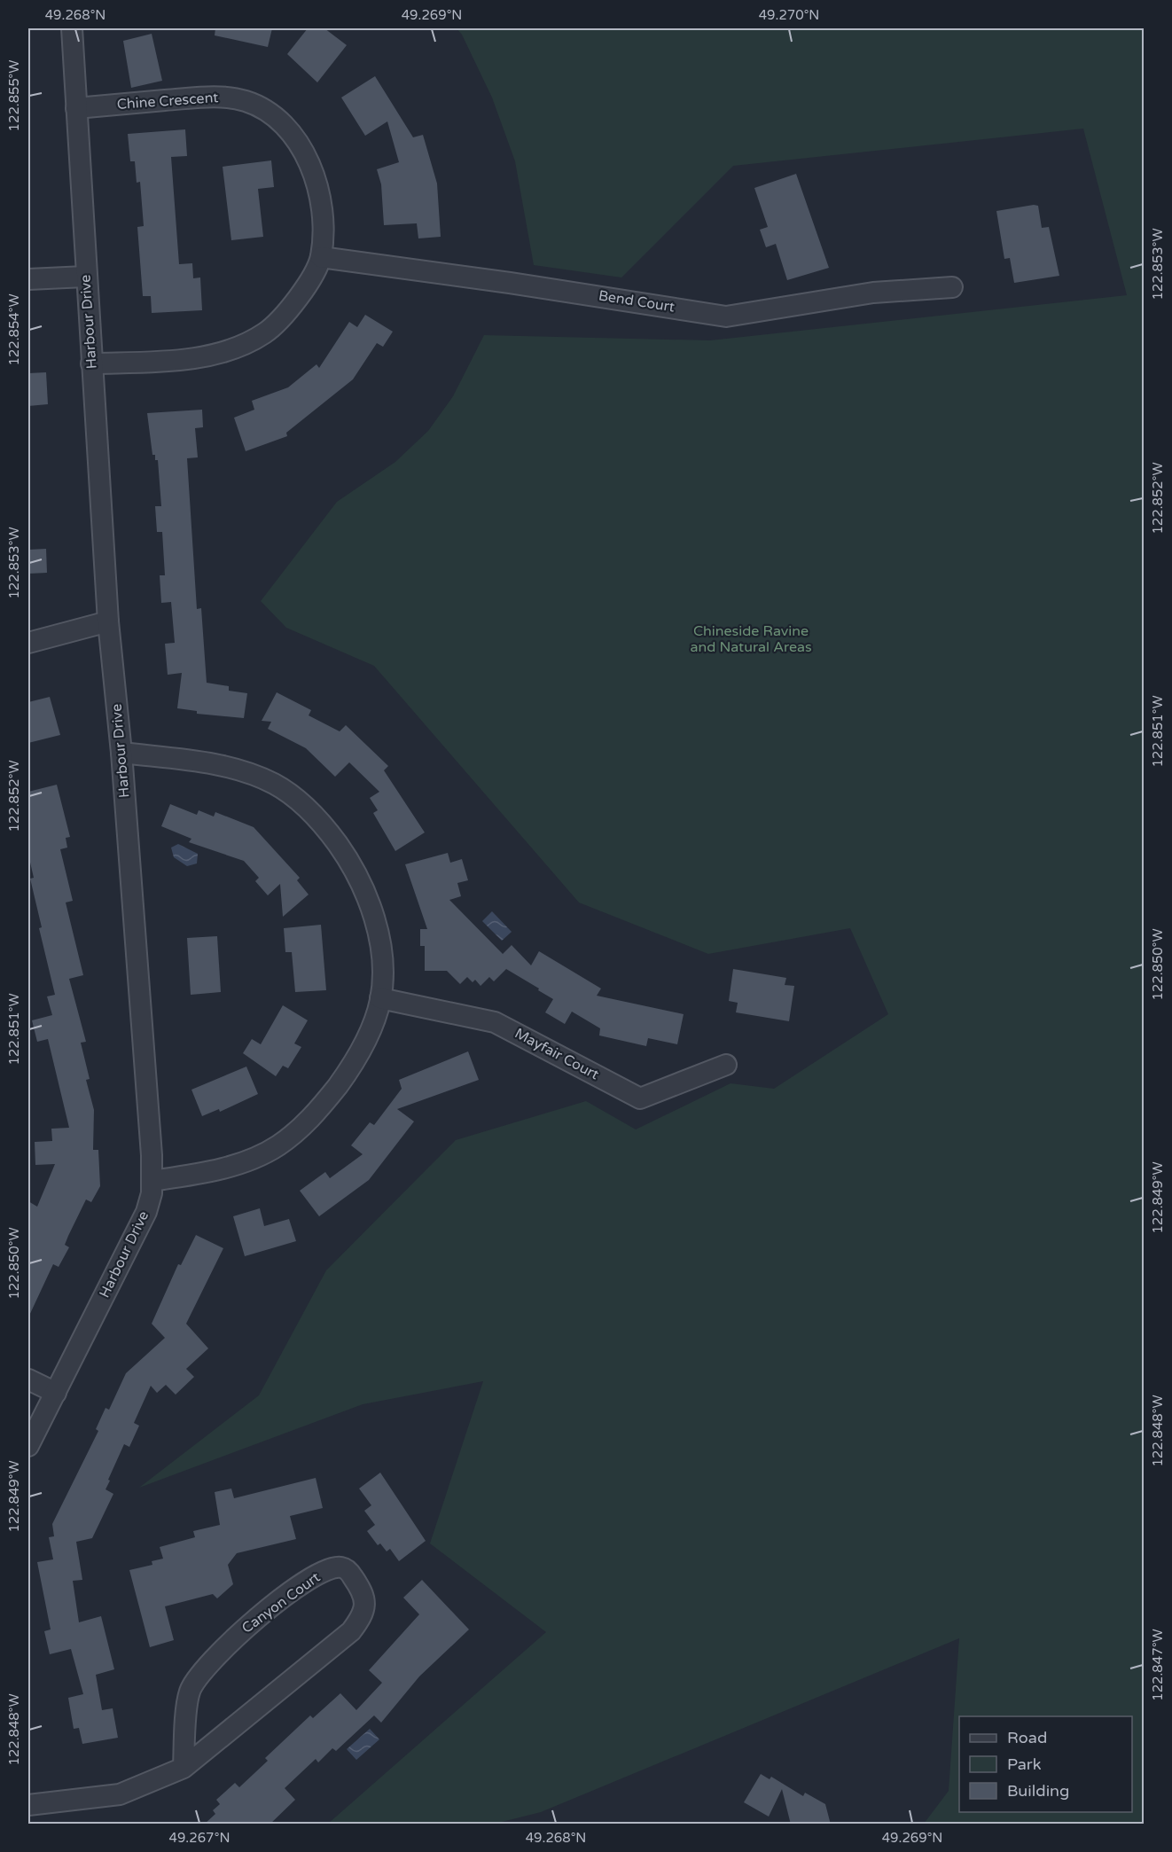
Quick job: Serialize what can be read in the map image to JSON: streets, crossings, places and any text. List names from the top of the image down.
{
  "streets": {
    "street": [
      "Chine Crescent",
      "Bend Court",
      "Harbour Drive",
      "Mayfair Court",
      "Canyon Court"
    ]
  },
  "crossings": [
    ["Chine Crescent", "Bend Court"],
    ["Chine Crescent", "Harbour Drive"]
  ],
  "parks": ["Chineside Ravine and Natural Areas"],
  "legend": ["Road", "Park", "Building"],
  "coordinates": [
    "49.268°N",
    "49.269°N",
    "49.270°N",
    "122.855°W",
    "122.853°W",
    "122.854°W",
    "122.852°W",
    "122.851°W",
    "122.850°W",
    "122.849°W",
    "122.848°W",
    "122.847°W",
    "49.267°N"
  ]
}
